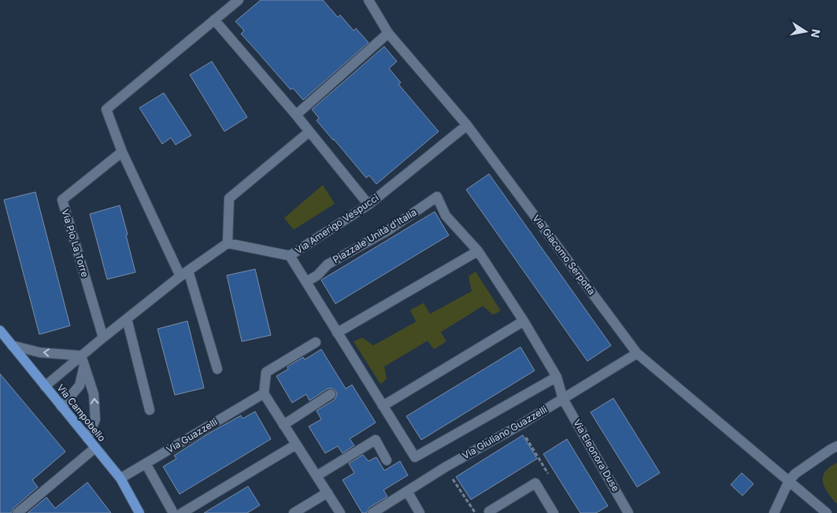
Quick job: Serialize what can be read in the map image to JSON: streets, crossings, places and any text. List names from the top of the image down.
{
  "streets": {
    "main road": ["Via Campobello"],
    "street": [
      "Via Amerigo Vespucci",
      "Piazzale Unità d'Italia",
      "Via Pio La Torre",
      "Via Giacomo Serpotta",
      "Via Giuliano Guazzelli",
      "Via Guazzelli",
      "Via Eleonora Duse"
    ]
  },
  "crossings": [
    ["Via Amerigo Vespucci", "Via Giacomo Serpotta"],
    ["Piazzale Unità d'Italia", "Via Giuliano Guazzelli"],
    ["Piazzale Unità d'Italia", "Via Eleonora Duse"],
    ["Via Giacomo Serpotta", "Via Giuliano Guazzelli"],
    ["Via Campobello", "Via Guazzelli"],
    ["Via Giuliano Guazzelli", "Via Eleonora Duse"]
  ],
  "north": "right"
}
